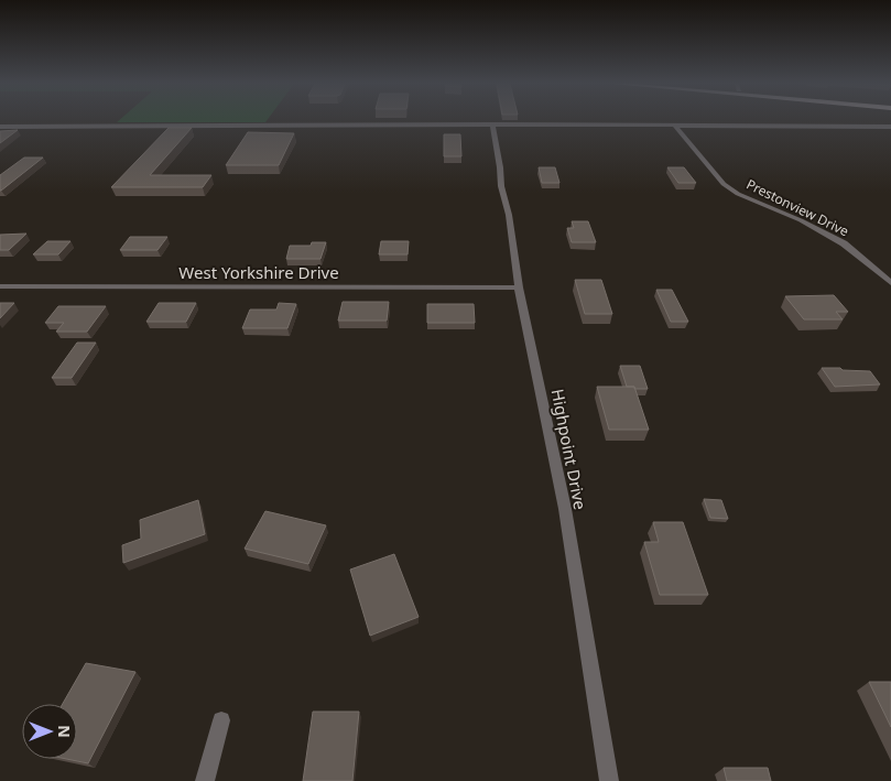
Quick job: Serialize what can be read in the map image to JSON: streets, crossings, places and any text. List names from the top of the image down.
{
  "streets": {
    "street": ["Prestonview Drive", "West Yorkshire Drive", "Highpoint Drive"]
  },
  "crossings": [
    ["West Yorkshire Drive", "Highpoint Drive"]
  ],
  "north": "right"
}
